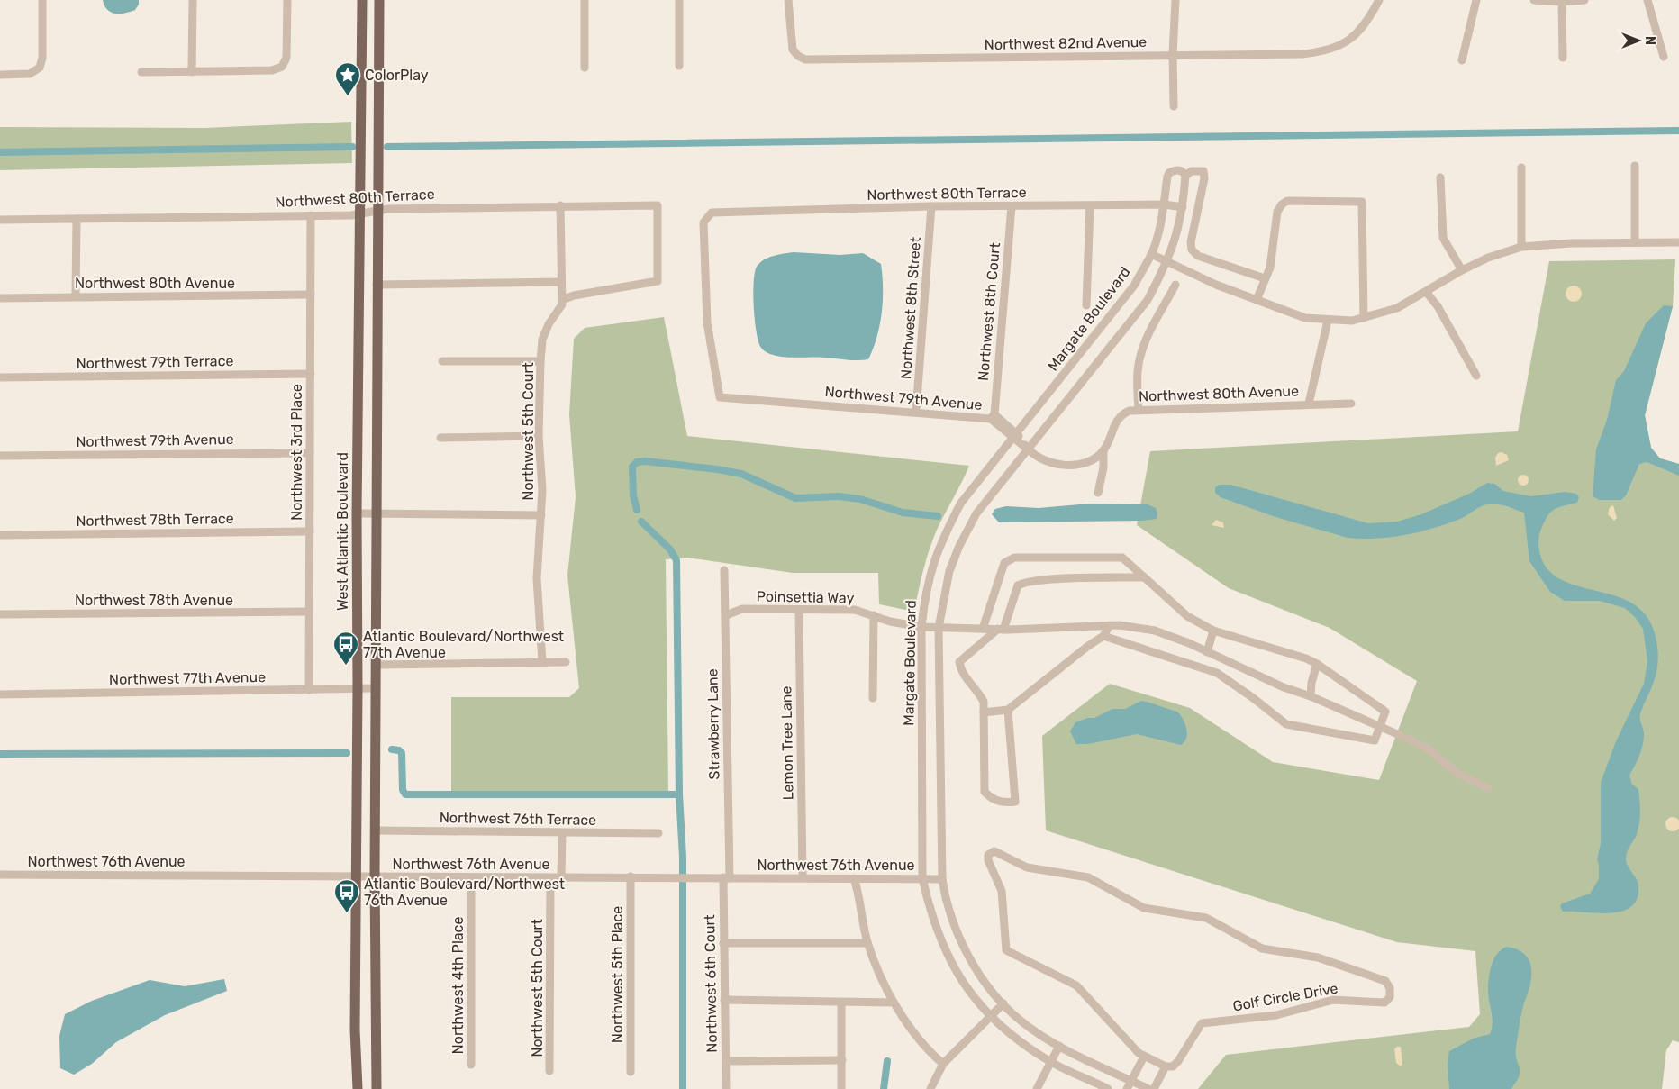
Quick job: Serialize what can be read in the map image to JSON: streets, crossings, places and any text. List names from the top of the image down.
{
  "streets": {
    "main road": ["West Atlantic Boulevard"],
    "street": [
      "Northwest 82nd Avenue",
      "Northwest 80th Terrace",
      "Northwest 80th Avenue",
      "Northwest 8th Street",
      "Northwest 8th Court",
      "Margate Boulevard",
      "Northwest 79th Terrace",
      "Northwest 79th Avenue",
      "Northwest 5th Court",
      "Northwest 3rd Place",
      "Northwest 78th Terrace",
      "Poinsettia Way",
      "Northwest 78th Avenue",
      "Northwest 77th Avenue",
      "Strawberry Lane",
      "Lemon Tree Lane",
      "Northwest 76th Terrace",
      "Northwest 76th Avenue",
      "Northwest 5th Place",
      "Northwest 6th Court",
      "Northwest 4th Place",
      "Golf Circle Drive"
    ]
  },
  "crossings": [
    ["Northwest 80th Terrace", "Northwest 8th Street"],
    ["Northwest 80th Terrace", "Northwest 8th Court"],
    ["Northwest 80th Terrace", "Margate Boulevard"],
    ["Northwest 80th Terrace", "Northwest 79th Avenue"],
    ["Northwest 80th Terrace", "Northwest 5th Court"],
    ["Northwest 80th Terrace", "Northwest 3rd Place"],
    ["Northwest 80th Terrace", "West Atlantic Boulevard"],
    ["Northwest 80th Avenue", "Northwest 3rd Place"],
    ["Northwest 8th Street", "Northwest 79th Avenue"],
    ["Northwest 8th Court", "Northwest 79th Avenue"],
    ["Margate Boulevard", "Northwest 79th Avenue"],
    ["Margate Boulevard", "Poinsettia Way"],
    ["Margate Boulevard", "Northwest 76th Avenue"],
    ["Northwest 79th Terrace", "Northwest 3rd Place"],
    ["Northwest 79th Avenue", "Northwest 3rd Place"],
    ["Northwest 5th Court", "Northwest 76th Avenue"],
    ["Northwest 3rd Place", "Northwest 78th Terrace"],
    ["Northwest 3rd Place", "Northwest 78th Avenue"],
    ["Northwest 3rd Place", "Northwest 77th Avenue"],
    ["West Atlantic Boulevard", "Northwest 77th Avenue"],
    ["West Atlantic Boulevard", "Northwest 76th Avenue"],
    ["Poinsettia Way", "Strawberry Lane"],
    ["Poinsettia Way", "Lemon Tree Lane"],
    ["Strawberry Lane", "Northwest 76th Avenue"],
    ["Strawberry Lane", "Northwest 6th Court"],
    ["Lemon Tree Lane", "Northwest 76th Avenue"],
    ["Northwest 76th Avenue", "Northwest 5th Place"],
    ["Northwest 76th Avenue", "Northwest 6th Court"],
    ["Northwest 76th Avenue", "Northwest 4th Place"]
  ],
  "places": {
    "place": ["ColorPlay"],
    "bus stop": ["Atlantic Boulevard/Northwest 77th Avenue", "Atlantic Boulevard/Northwest 76th Avenue"]
  },
  "north": "right"
}
